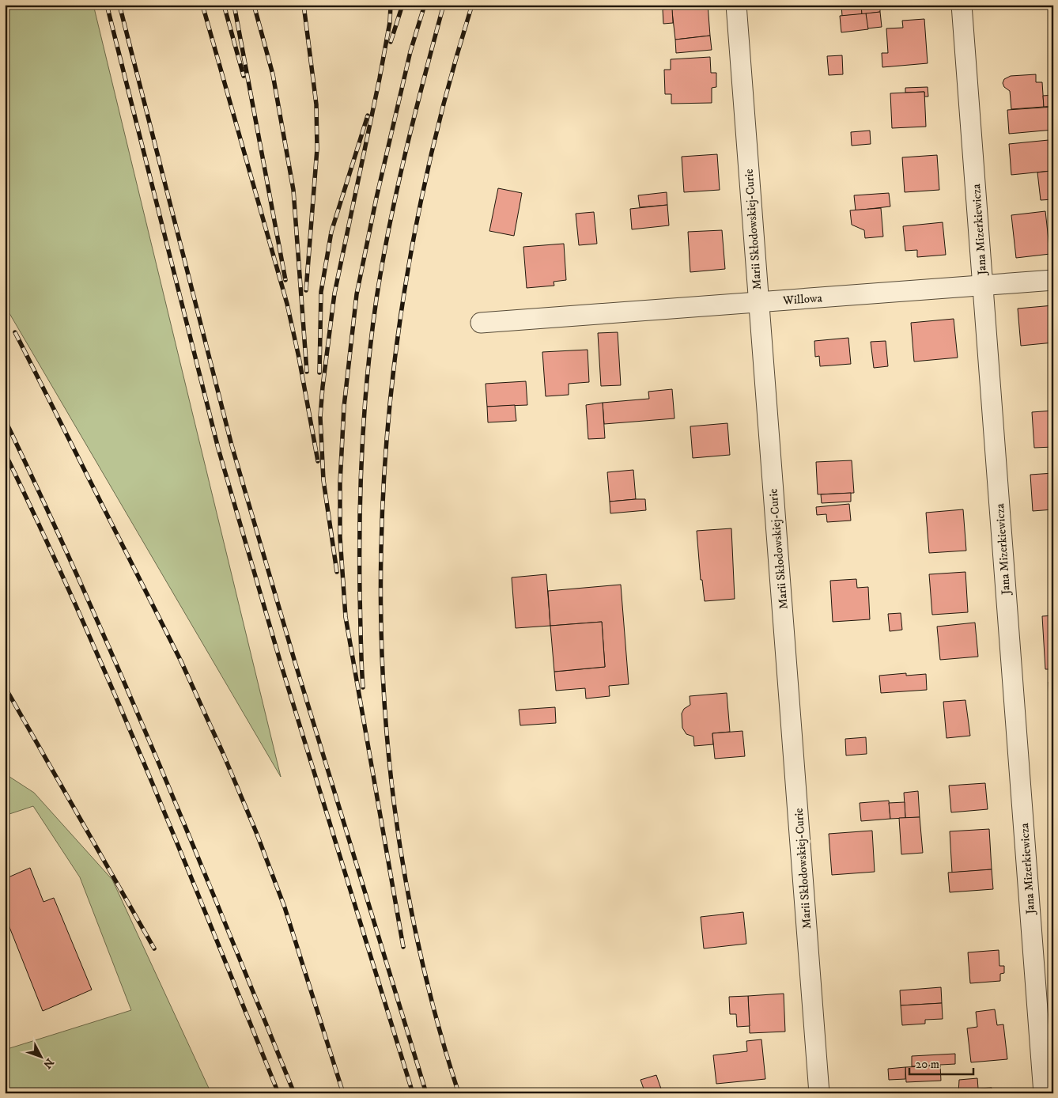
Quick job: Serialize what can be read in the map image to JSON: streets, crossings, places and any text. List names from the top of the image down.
{
  "streets": {
    "street": ["Marii Skłodowskiej-Curie", "Jana Mizerkiewicza", "Willowa"]
  },
  "crossings": [
    ["Marii Skłodowskiej-Curie", "Willowa"],
    ["Jana Mizerkiewicza", "Willowa"]
  ],
  "scale_bar": "20 m",
  "north": "bottom right"
}
